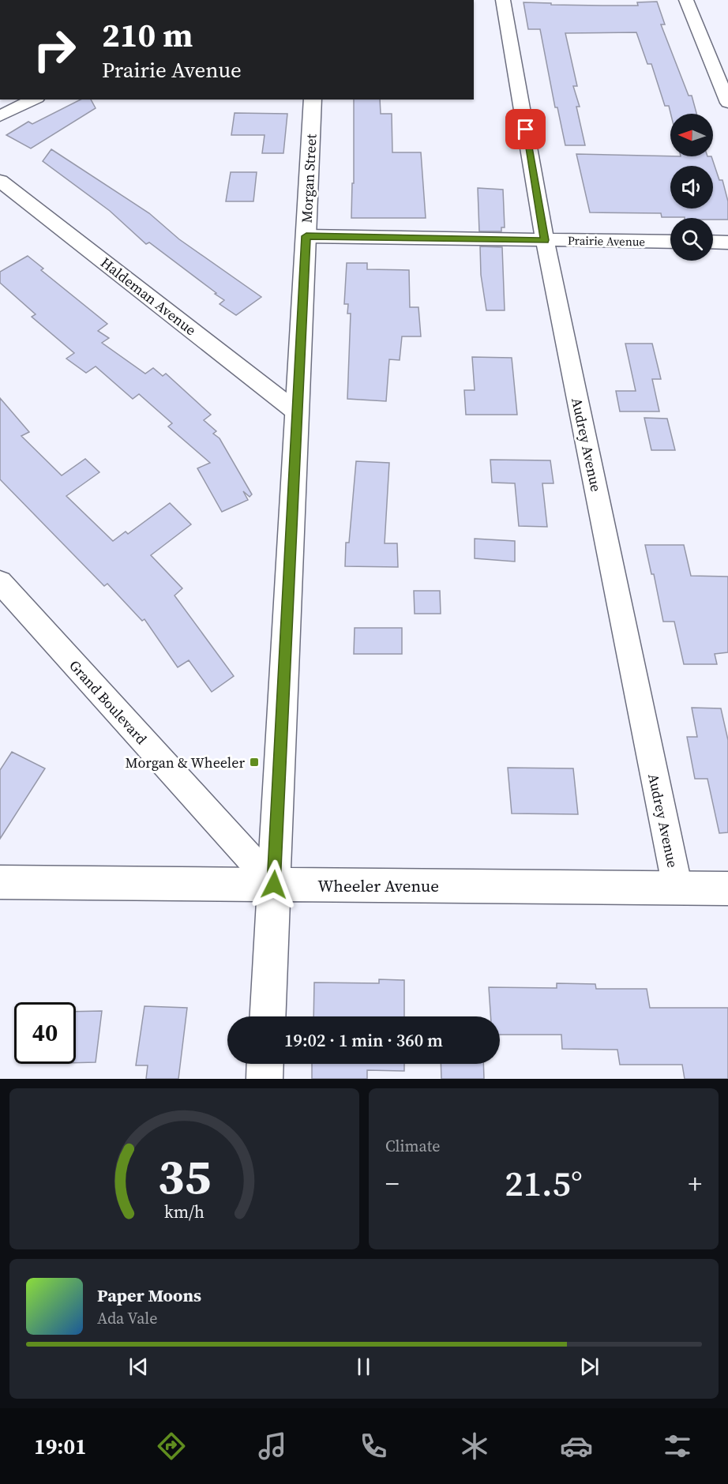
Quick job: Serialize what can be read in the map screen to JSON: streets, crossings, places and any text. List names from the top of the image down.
{
  "streets": {
    "street": [
      "Morgan Street",
      "Prairie Avenue",
      "Haldeman Avenue",
      "Audrey Avenue",
      "Grand Boulevard",
      "Wheeler Avenue"
    ]
  },
  "crossings": [
    ["Morgan Street", "Prairie Avenue"],
    ["Morgan Street", "Haldeman Avenue"],
    ["Morgan Street", "Grand Boulevard"],
    ["Morgan Street", "Wheeler Avenue"],
    ["Prairie Avenue", "Audrey Avenue"],
    ["Audrey Avenue", "Wheeler Avenue"],
    ["Grand Boulevard", "Wheeler Avenue"]
  ],
  "places": {
    "transit": ["Morgan & Wheeler"]
  },
  "north": "left",
  "page": {
    "turn": ["210 m", "Prairie Avenue"],
    "limit": "40",
    "trip": "19:02 · 1 min · 360 m",
    "tile": "Climate",
    "heat": ["−", "21.5°", "+"],
    "song": ["Paper Moons", "Ada Vale"],
    "tabs": "19:01",
    "gauge": ["35", "km/h"]
  }
}
